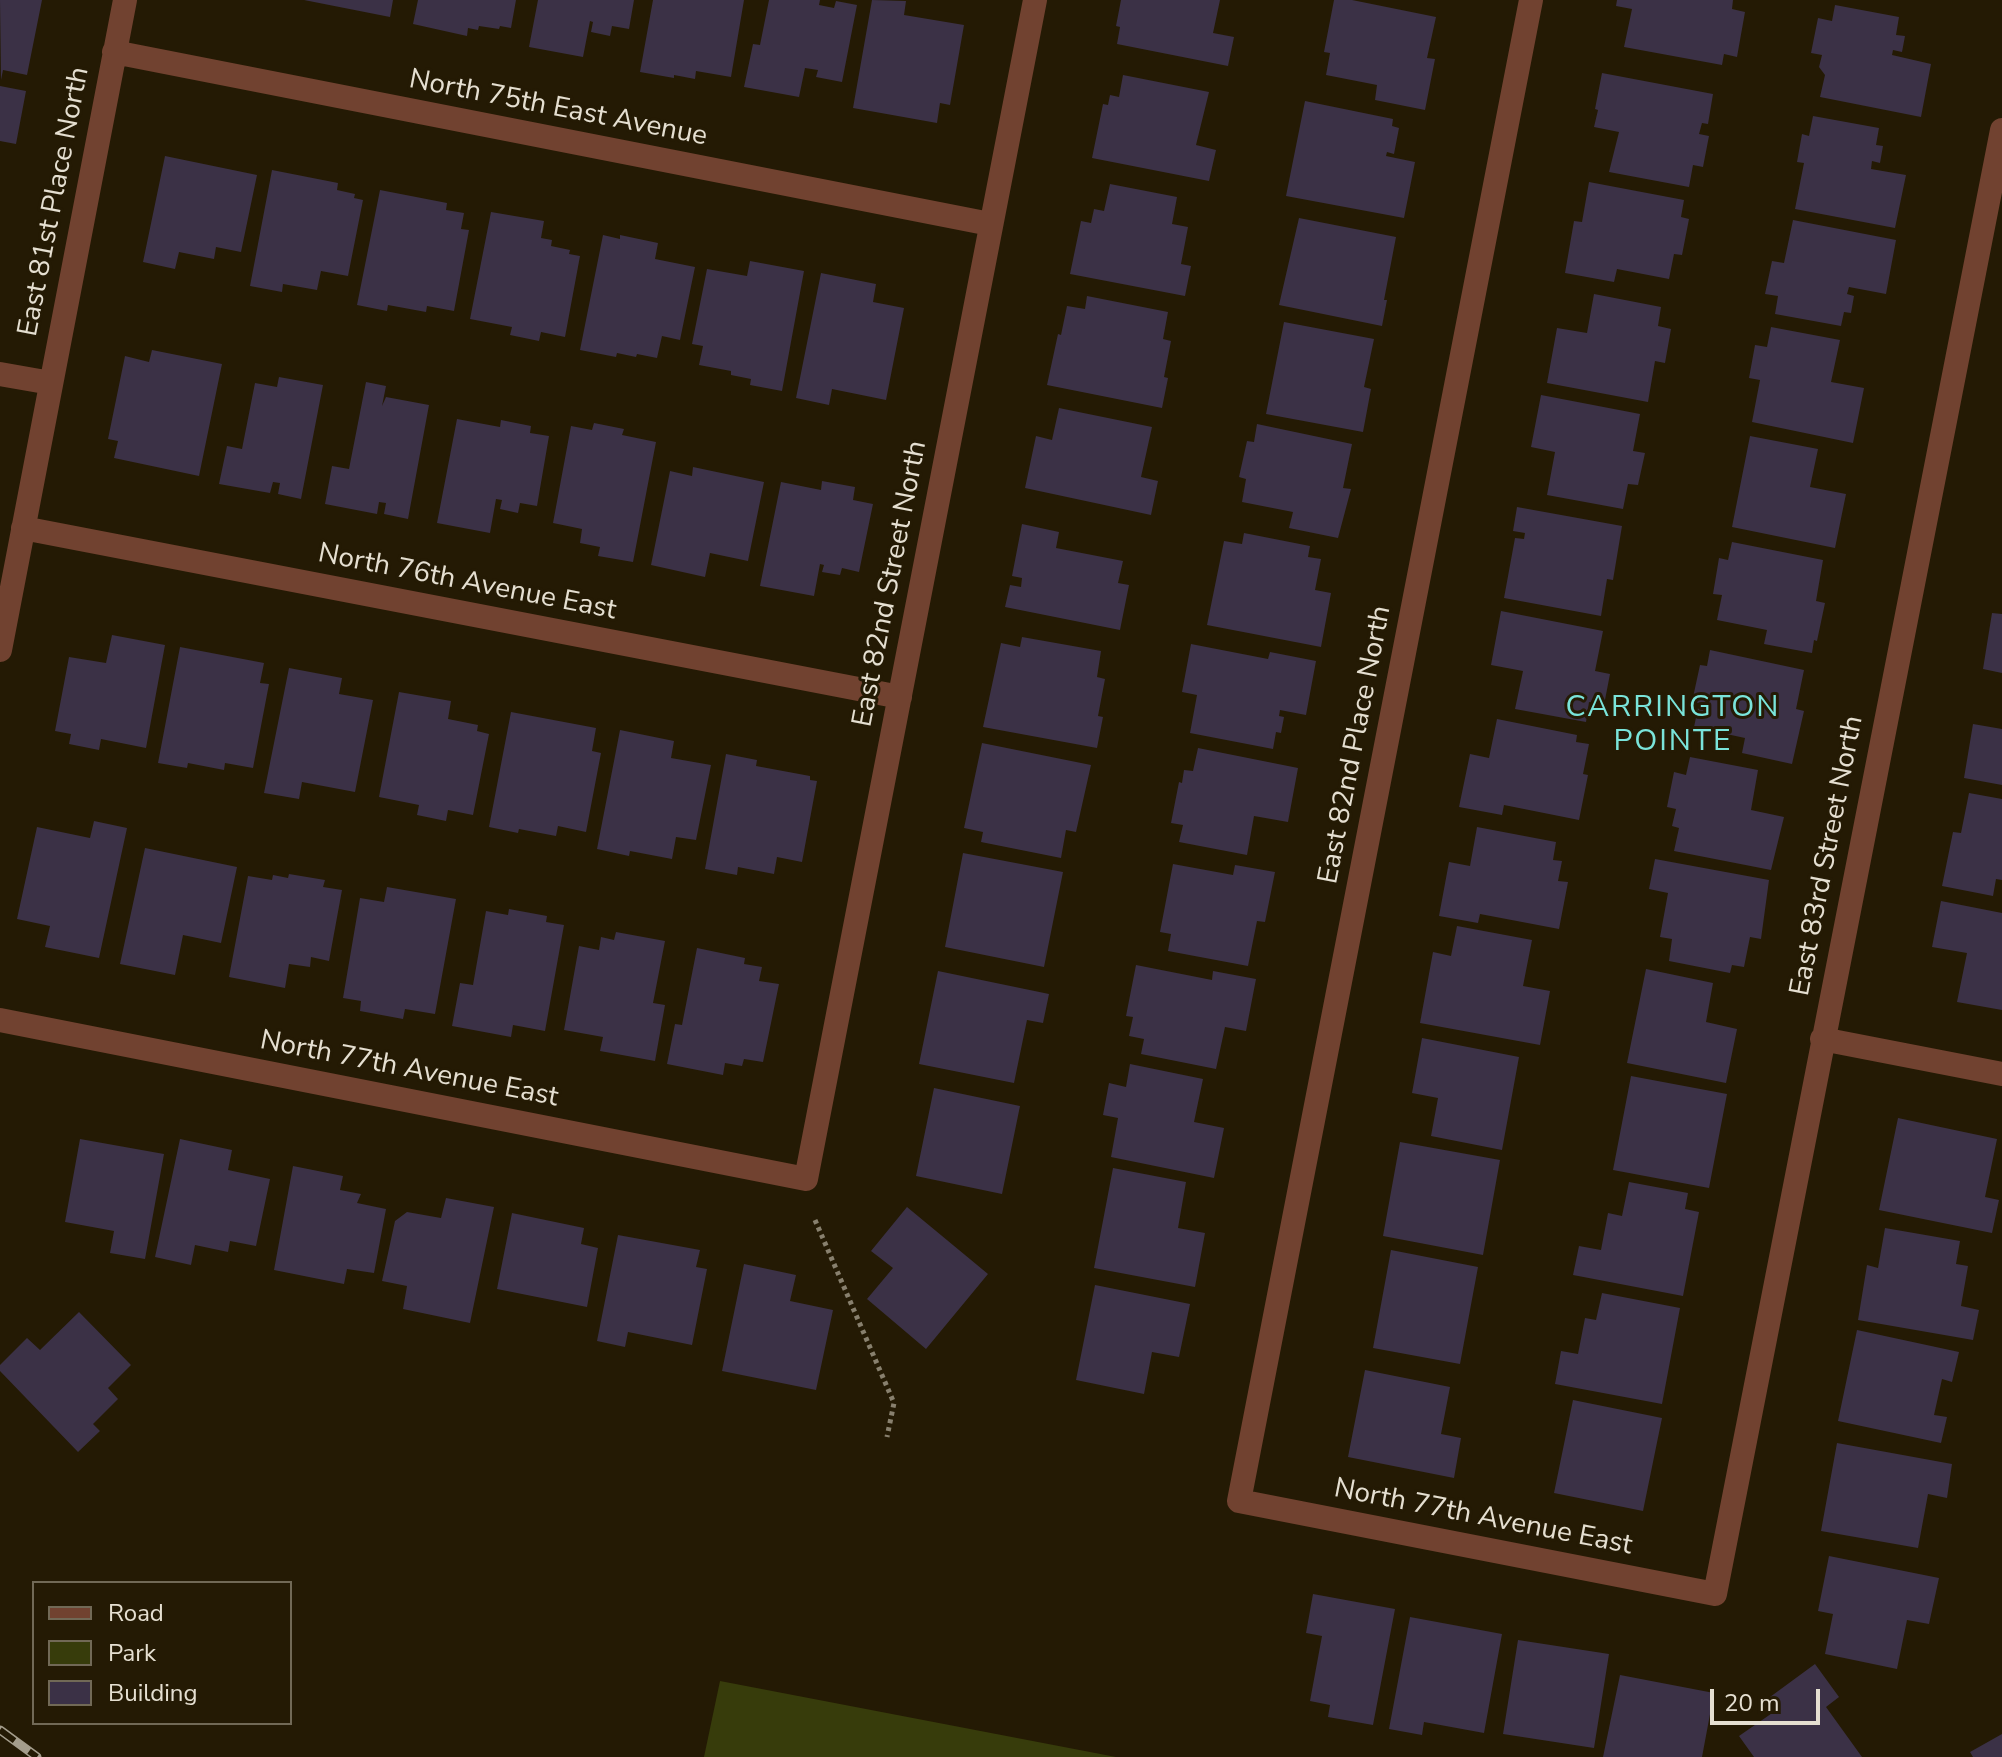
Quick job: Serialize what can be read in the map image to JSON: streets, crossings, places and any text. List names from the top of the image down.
{
  "streets": {
    "street": [
      "North 75th East Avenue",
      "East 81st Place North",
      "North 76th Avenue East",
      "East 82nd Street North",
      "East 82nd Place North",
      "East 83rd Street North",
      "North 77th Avenue East"
    ]
  },
  "crossings": [
    ["North 75th East Avenue", "East 81st Place North"],
    ["North 75th East Avenue", "East 82nd Street North"],
    ["East 81st Place North", "North 76th Avenue East"],
    ["North 76th Avenue East", "East 82nd Street North"],
    ["East 82nd Street North", "North 77th Avenue East"],
    ["East 82nd Place North", "North 77th Avenue East"],
    ["East 83rd Street North", "North 77th Avenue East"]
  ],
  "districts": ["CARRINGTON POINTE"],
  "legend": ["Road", "Park", "Building"],
  "scale_bar": "20 m"
}
